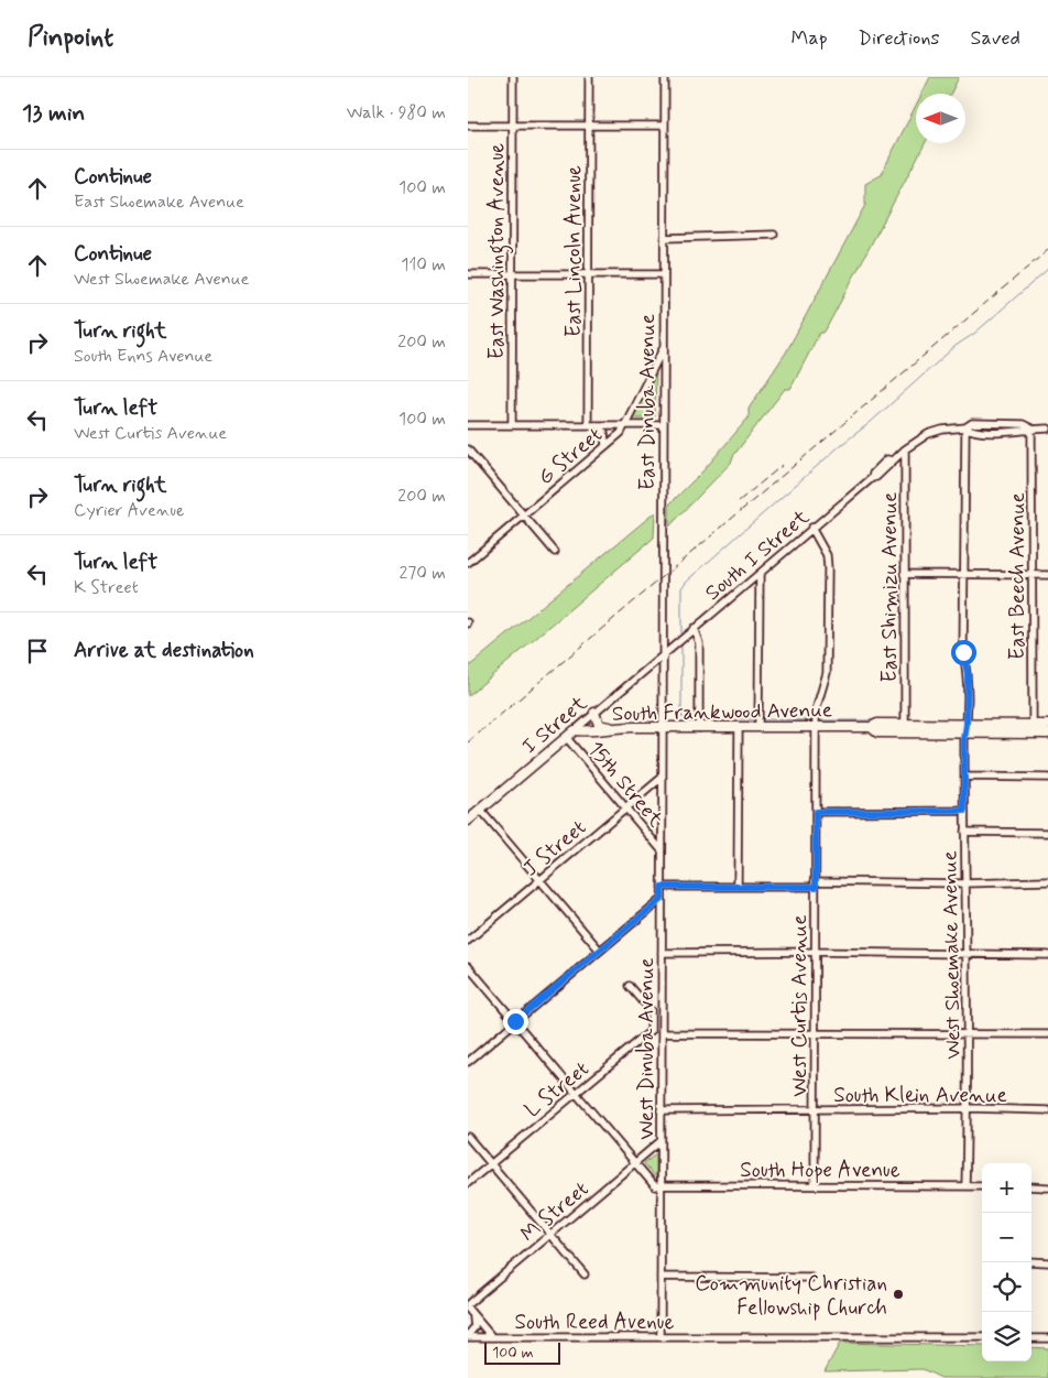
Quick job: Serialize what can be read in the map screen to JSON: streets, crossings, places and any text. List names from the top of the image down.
{
  "streets": {
    "main road": ["South Frankwood Avenue", "I Street"],
    "street": [
      "East Washington Avenue",
      "East Lincoln Avenue",
      "East Dinuba Avenue",
      "G Street",
      "South I Street",
      "East Beech Avenue",
      "East Shimizu Avenue",
      "15th Street",
      "J Street",
      "West Shoemake Avenue",
      "West Curtis Avenue",
      "West Dinuba Avenue",
      "L Street",
      "South Klein Avenue",
      "South Hope Avenue",
      "M Street",
      "South Reed Avenue"
    ]
  },
  "crossings": [
    ["East Dinuba Avenue", "G Street"],
    ["East Dinuba Avenue", "South I Street"],
    ["East Dinuba Avenue", "South Frankwood Avenue"],
    ["East Dinuba Avenue", "I Street"],
    ["East Dinuba Avenue", "West Dinuba Avenue"],
    ["South I Street", "East Beech Avenue"],
    ["South I Street", "East Shimizu Avenue"],
    ["South I Street", "I Street"],
    ["South I Street", "West Shoemake Avenue"],
    ["South I Street", "West Curtis Avenue"],
    ["East Beech Avenue", "South Frankwood Avenue"],
    ["East Shimizu Avenue", "South Frankwood Avenue"],
    ["South Frankwood Avenue", "I Street"],
    ["South Frankwood Avenue", "West Shoemake Avenue"],
    ["South Frankwood Avenue", "West Curtis Avenue"],
    ["South Frankwood Avenue", "West Dinuba Avenue"],
    ["I Street", "15th Street"],
    ["15th Street", "J Street"],
    ["15th Street", "West Dinuba Avenue"],
    ["J Street", "West Dinuba Avenue"],
    ["West Shoemake Avenue", "South Klein Avenue"],
    ["West Shoemake Avenue", "South Hope Avenue"],
    ["West Curtis Avenue", "South Klein Avenue"],
    ["West Curtis Avenue", "South Hope Avenue"],
    ["West Dinuba Avenue", "South Klein Avenue"],
    ["West Dinuba Avenue", "South Hope Avenue"],
    ["West Dinuba Avenue", "M Street"],
    ["West Dinuba Avenue", "South Reed Avenue"]
  ],
  "places": ["Community Christian Fellowship Church"],
  "scale_bar": "100 m",
  "north": "left",
  "page": {
    "header": "Pinpoint",
    "nav": ["Map", "Directions", "Saved"],
    "heading": ["13 min", "Walk · 980 m"],
    "list": [
      ["Continue", "East Shoemake Avenue", "100 m"],
      ["Continue", "West Shoemake Avenue", "110 m"],
      ["Turn right", "South Enns Avenue", "200 m"],
      ["Turn left", "West Curtis Avenue", "100 m"],
      ["Turn right", "Cyrier Avenue", "200 m"],
      ["Turn left", "K Street", "270 m"],
      "Arrive at destination"
    ],
    "map_buttons": ["+", "−"],
    "scale": "100 m"
  }
}
